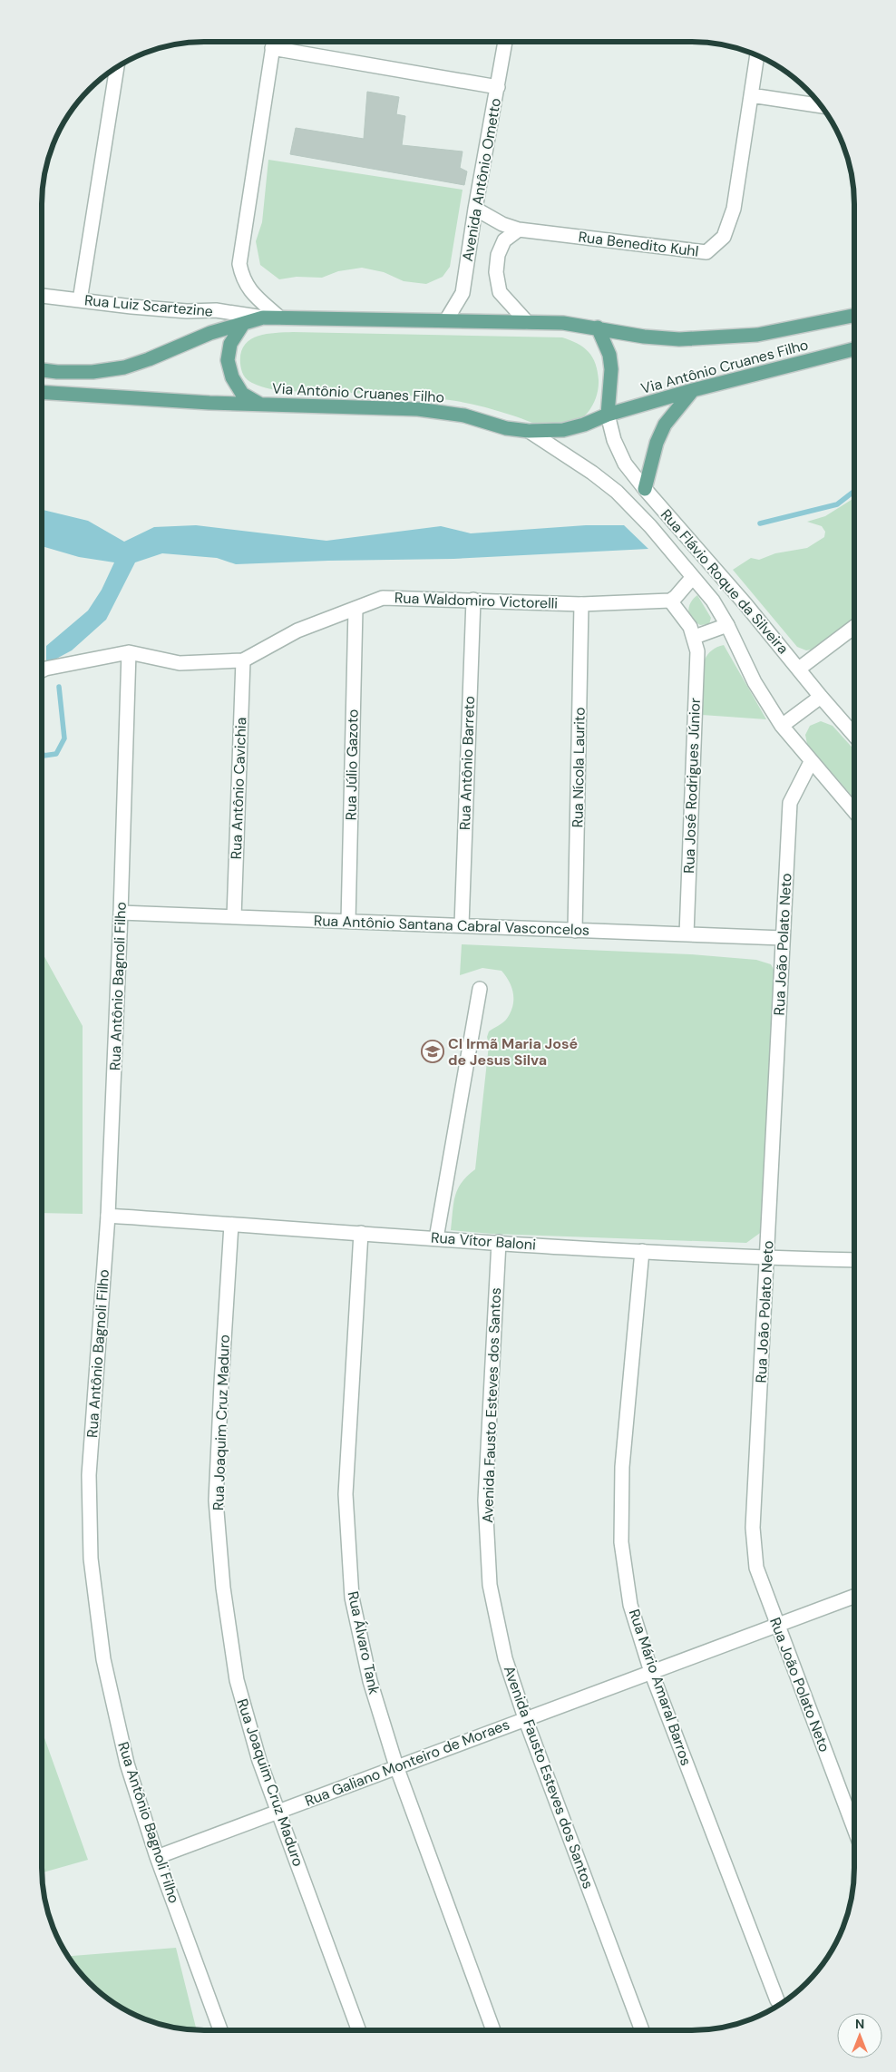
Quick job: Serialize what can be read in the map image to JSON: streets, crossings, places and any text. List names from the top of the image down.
{
  "streets": {
    "main road": ["Via Antônio Cruanes Filho"],
    "street": [
      "Avenida Antônio Ometto",
      "Rua Benedito Kuhl",
      "Rua Luiz Scartezine",
      "Rua Flávio Roque da Silveira",
      "Rua Waldomiro Victorelli",
      "Rua Antônio Barreto",
      "Rua Júlio Gazoto",
      "Rua Nícola Laurito",
      "Rua José Rodrigues Júnior",
      "Rua Antônio Cavichia",
      "Rua Antônio Santana Cabral Vasconcelos",
      "Rua João Polato Neto",
      "Rua Antônio Bagnoli Filho",
      "Rua Vítor Baloni",
      "Avenida Fausto Esteves dos Santos",
      "Rua Joaquim Cruz Maduro",
      "Rua Álvaro Tank",
      "Rua Mário Amaral Barros",
      "Rua Galiano Monteiro de Moraes"
    ]
  },
  "crossings": [
    ["Avenida Antônio Ometto", "Rua Benedito Kuhl"],
    ["Avenida Antônio Ometto", "Via Antônio Cruanes Filho"],
    ["Rua Luiz Scartezine", "Via Antônio Cruanes Filho"],
    ["Via Antônio Cruanes Filho", "Rua Flávio Roque da Silveira"],
    ["Rua Flávio Roque da Silveira", "Rua João Polato Neto"],
    ["Rua Waldomiro Victorelli", "Rua Antônio Barreto"],
    ["Rua Waldomiro Victorelli", "Rua Júlio Gazoto"],
    ["Rua Waldomiro Victorelli", "Rua Nícola Laurito"],
    ["Rua Waldomiro Victorelli", "Rua José Rodrigues Júnior"],
    ["Rua Waldomiro Victorelli", "Rua Antônio Cavichia"],
    ["Rua Waldomiro Victorelli", "Rua Antônio Bagnoli Filho"],
    ["Rua Antônio Barreto", "Rua Antônio Santana Cabral Vasconcelos"],
    ["Rua Júlio Gazoto", "Rua Antônio Santana Cabral Vasconcelos"],
    ["Rua Nícola Laurito", "Rua Antônio Santana Cabral Vasconcelos"],
    ["Rua José Rodrigues Júnior", "Rua Antônio Santana Cabral Vasconcelos"],
    ["Rua Antônio Cavichia", "Rua Antônio Santana Cabral Vasconcelos"],
    ["Rua Antônio Santana Cabral Vasconcelos", "Rua João Polato Neto"],
    ["Rua Antônio Santana Cabral Vasconcelos", "Rua Antônio Bagnoli Filho"],
    ["Rua João Polato Neto", "Rua Vítor Baloni"],
    ["Rua João Polato Neto", "Rua Galiano Monteiro de Moraes"],
    ["Rua Antônio Bagnoli Filho", "Rua Vítor Baloni"],
    ["Rua Antônio Bagnoli Filho", "Rua Galiano Monteiro de Moraes"],
    ["Rua Vítor Baloni", "Avenida Fausto Esteves dos Santos"],
    ["Rua Vítor Baloni", "Rua Joaquim Cruz Maduro"],
    ["Rua Vítor Baloni", "Rua Álvaro Tank"],
    ["Rua Vítor Baloni", "Rua Mário Amaral Barros"],
    ["Avenida Fausto Esteves dos Santos", "Rua Galiano Monteiro de Moraes"],
    ["Rua Joaquim Cruz Maduro", "Rua Galiano Monteiro de Moraes"],
    ["Rua Álvaro Tank", "Rua Galiano Monteiro de Moraes"],
    ["Rua Mário Amaral Barros", "Rua Galiano Monteiro de Moraes"]
  ],
  "places": {
    "school or university": ["CI Irmã Maria José de Jesus Silva"]
  },
  "north": "top"
}
